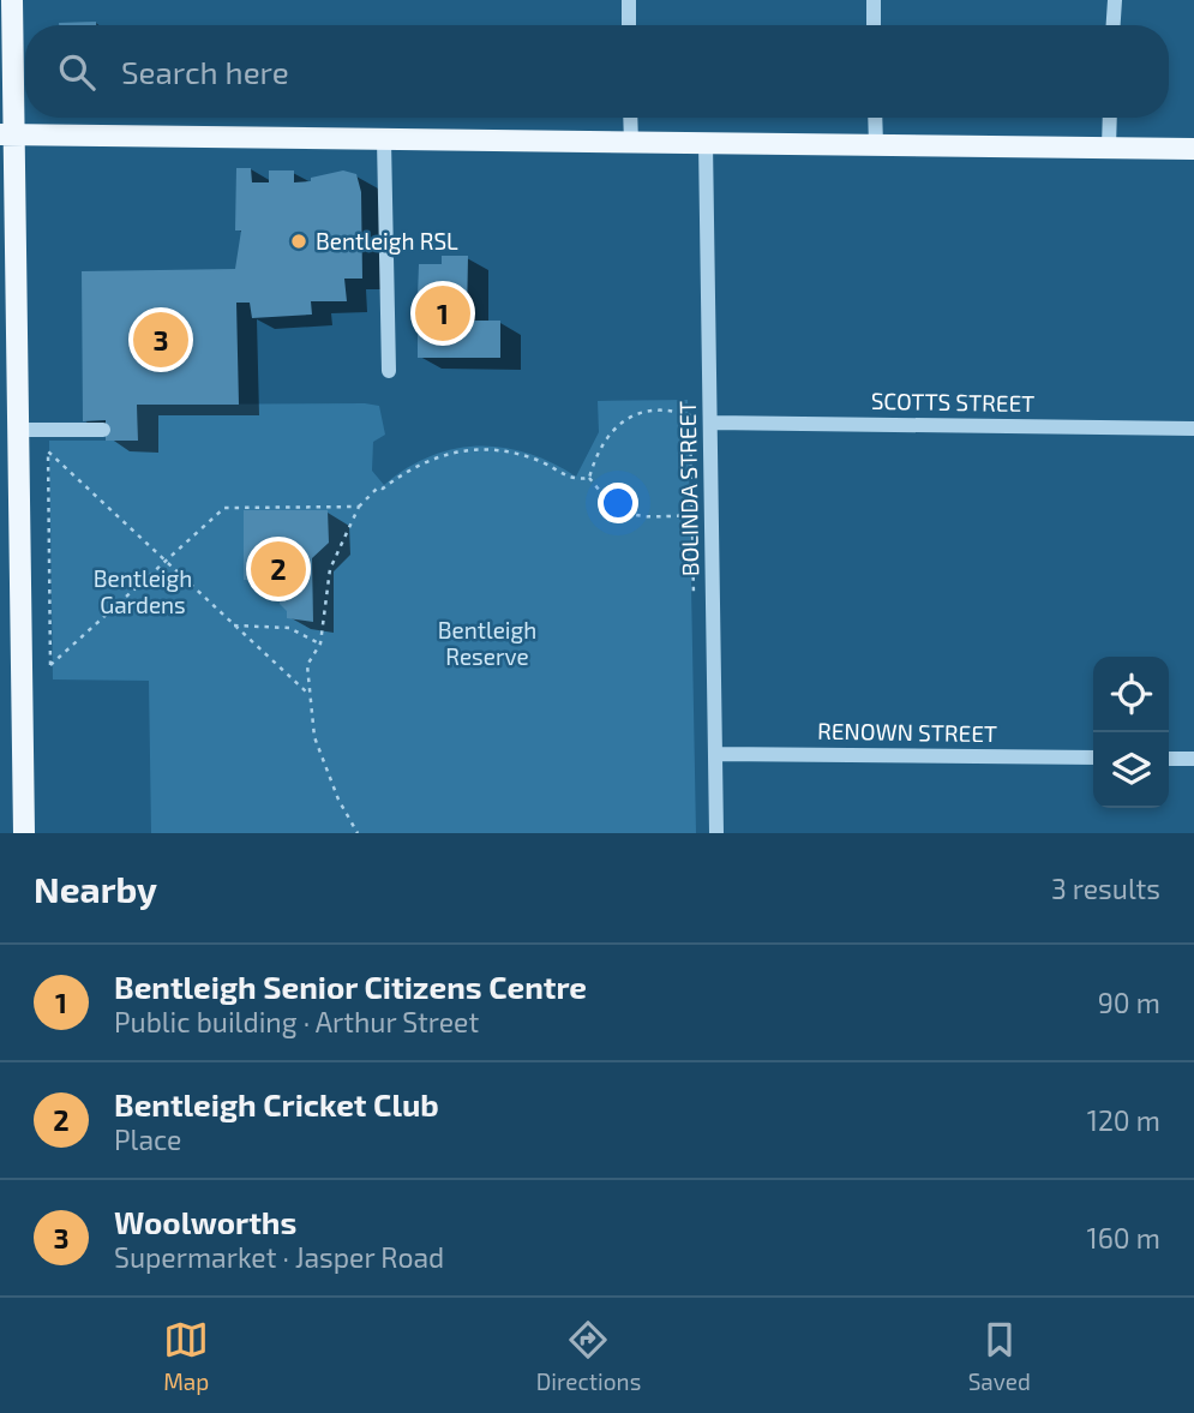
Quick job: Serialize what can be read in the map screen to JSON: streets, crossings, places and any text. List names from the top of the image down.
{
  "streets": {
    "street": ["SCOTTS STREET", "BOLINDA STREET", "RENOWN STREET"]
  },
  "crossings": [
    ["SCOTTS STREET", "BOLINDA STREET"],
    ["BOLINDA STREET", "RENOWN STREET"]
  ],
  "parks": ["Bentleigh Gardens", "Bentleigh Reserve"],
  "places": ["Bentleigh RSL"],
  "page": {
    "search": "Search here",
    "pins": ["1", "3", "2"],
    "heading": ["Nearby", "3 results"],
    "list": [
      {
        "mark": "1",
        "name": "Bentleigh Senior Citizens Centre",
        "note": "Public building · Arthur Street",
        "value": "90 m"
      },
      {
        "mark": "2",
        "name": "Bentleigh Cricket Club",
        "note": "Place",
        "value": "120 m"
      },
      {
        "mark": "3",
        "name": "Woolworths",
        "note": "Supermarket · Jasper Road",
        "value": "160 m"
      }
    ],
    "nav": ["Map", "Directions", "Saved"]
  }
}
